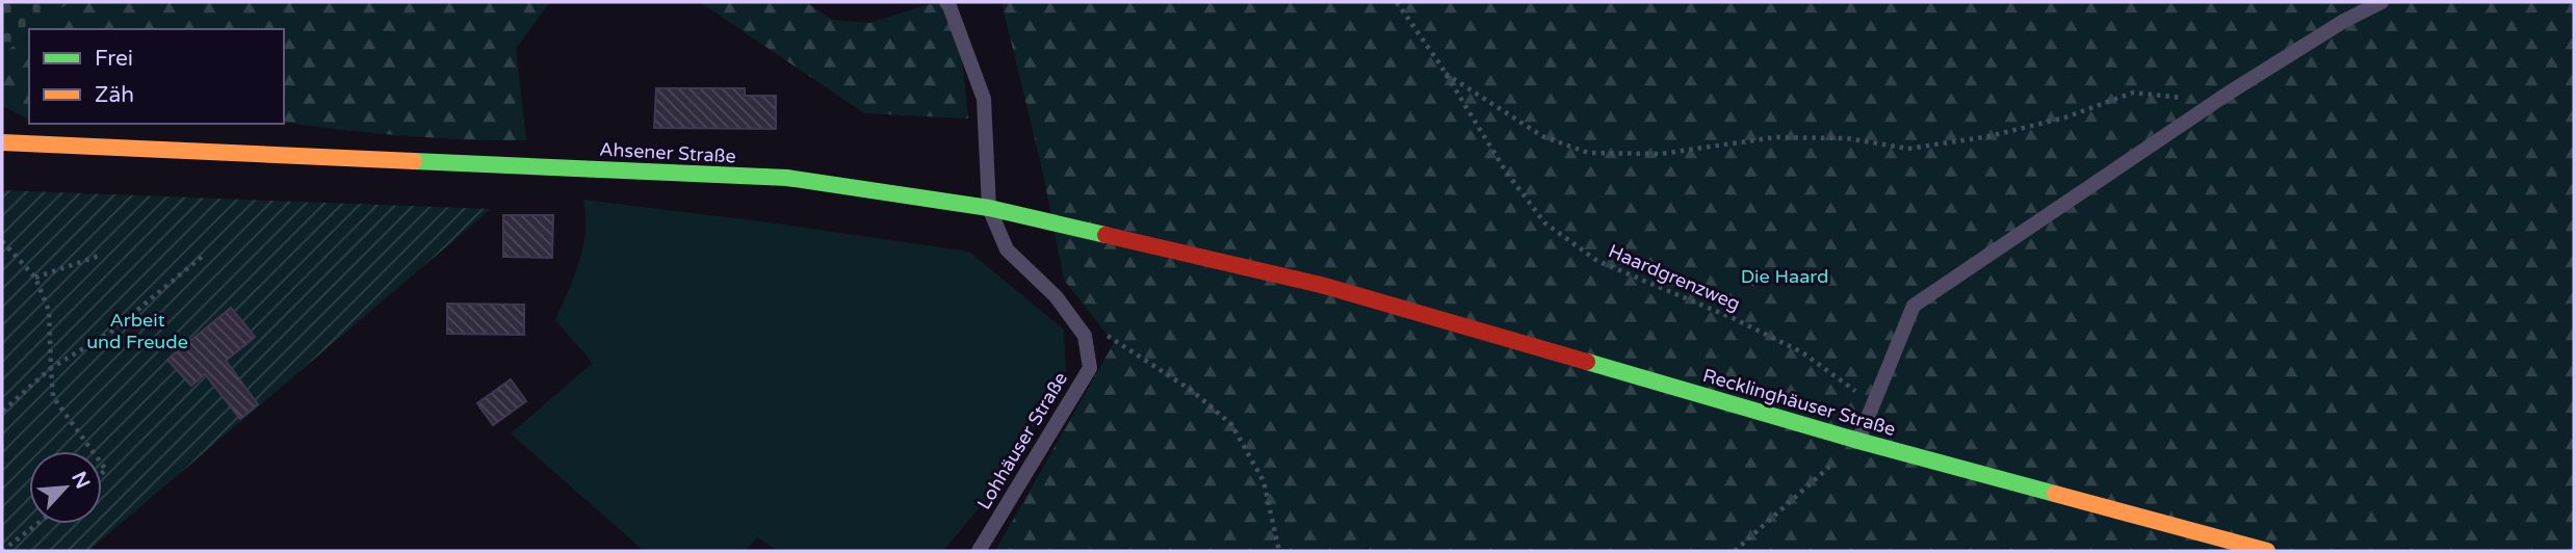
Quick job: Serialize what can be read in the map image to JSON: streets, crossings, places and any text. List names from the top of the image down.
{
  "streets": {
    "main road": ["Ahsener Straße", "Recklinghäuser Straße"],
    "lane": ["Lohhäuser Straße"],
    "path": ["Haardgrenzweg"]
  },
  "crossings": [
    ["Ahsener Straße", "Recklinghäuser Straße"],
    ["Ahsener Straße", "Lohhäuser Straße"]
  ],
  "parks": ["Die Haard", "Arbeit und Freude"],
  "legend": ["Frei", "Zäh"],
  "north": "top right"
}
